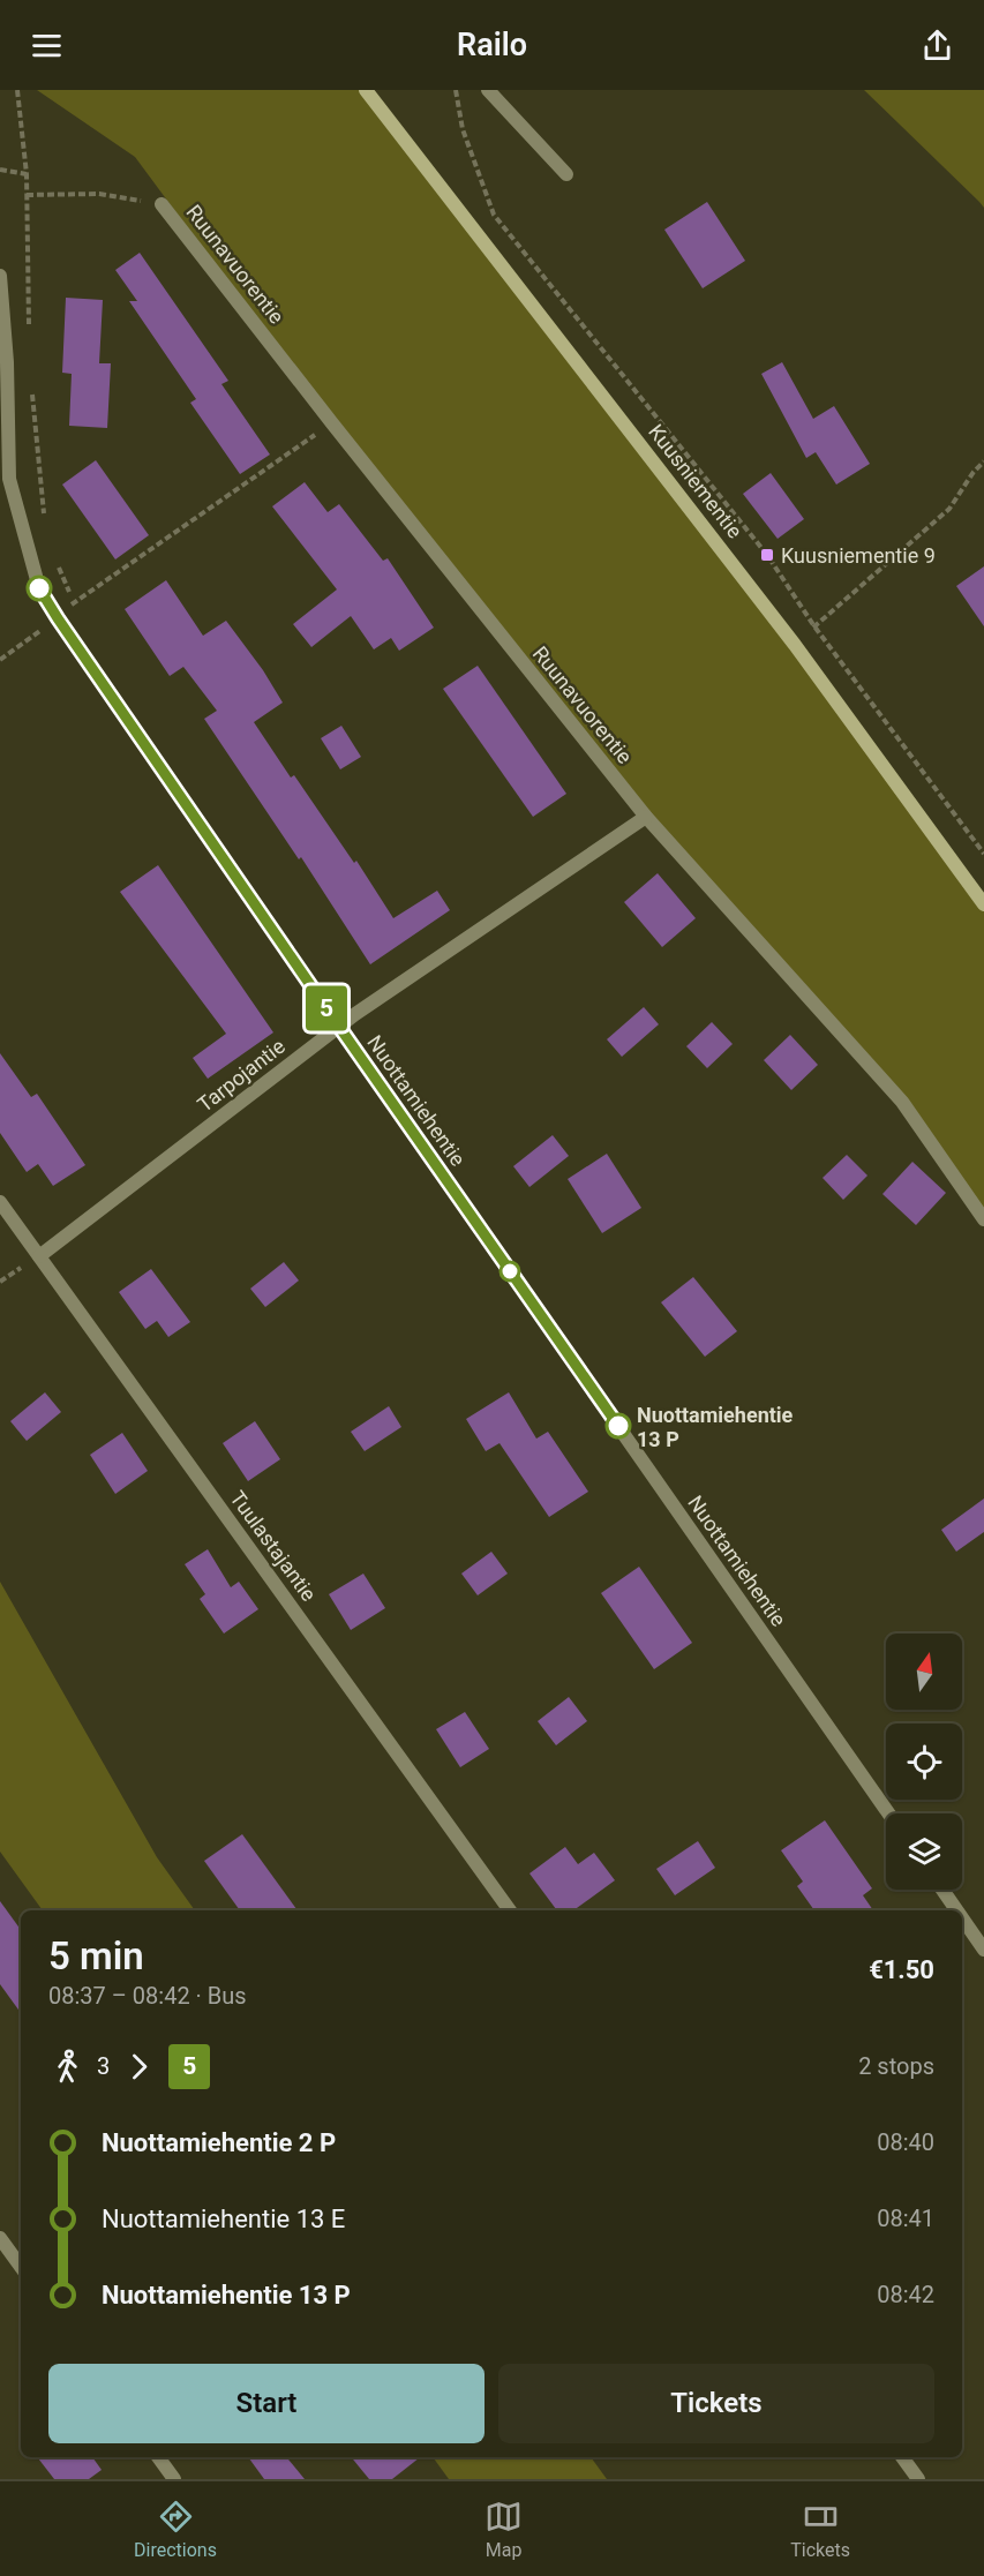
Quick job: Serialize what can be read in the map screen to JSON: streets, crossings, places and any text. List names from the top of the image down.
{
  "streets": {
    "street": [
      "Ruunavuorentie",
      "Kuusniementie",
      "Tarpojantie",
      "Nuottamiehentie",
      "Tuulastajantie"
    ]
  },
  "crossings": [
    ["Ruunavuorentie", "Tarpojantie"],
    ["Tarpojantie", "Nuottamiehentie"],
    ["Tarpojantie", "Tuulastajantie"]
  ],
  "places": {
    "transit": ["Kuusniementie 9"],
    "other": ["Nuottamiehentie 13 P"]
  },
  "lines": ["bus line 5"],
  "north": "top",
  "page": {
    "header": "Railo",
    "on_map": "5",
    "heading": ["5 min", "08:37 – 08:42 · Bus", "€1.50"],
    "legs": ["3", "5", "2 stops"],
    "list": [
      {
        "name": "Nuottamiehentie 2 P",
        "value": "08:40"
      },
      {
        "name": "Nuottamiehentie 13 E",
        "value": "08:41"
      },
      {
        "name": "Nuottamiehentie 13 P",
        "value": "08:42"
      }
    ],
    "buttons": ["Start", "Tickets"],
    "tabs": ["Directions", "Map", "Tickets"]
  }
}
